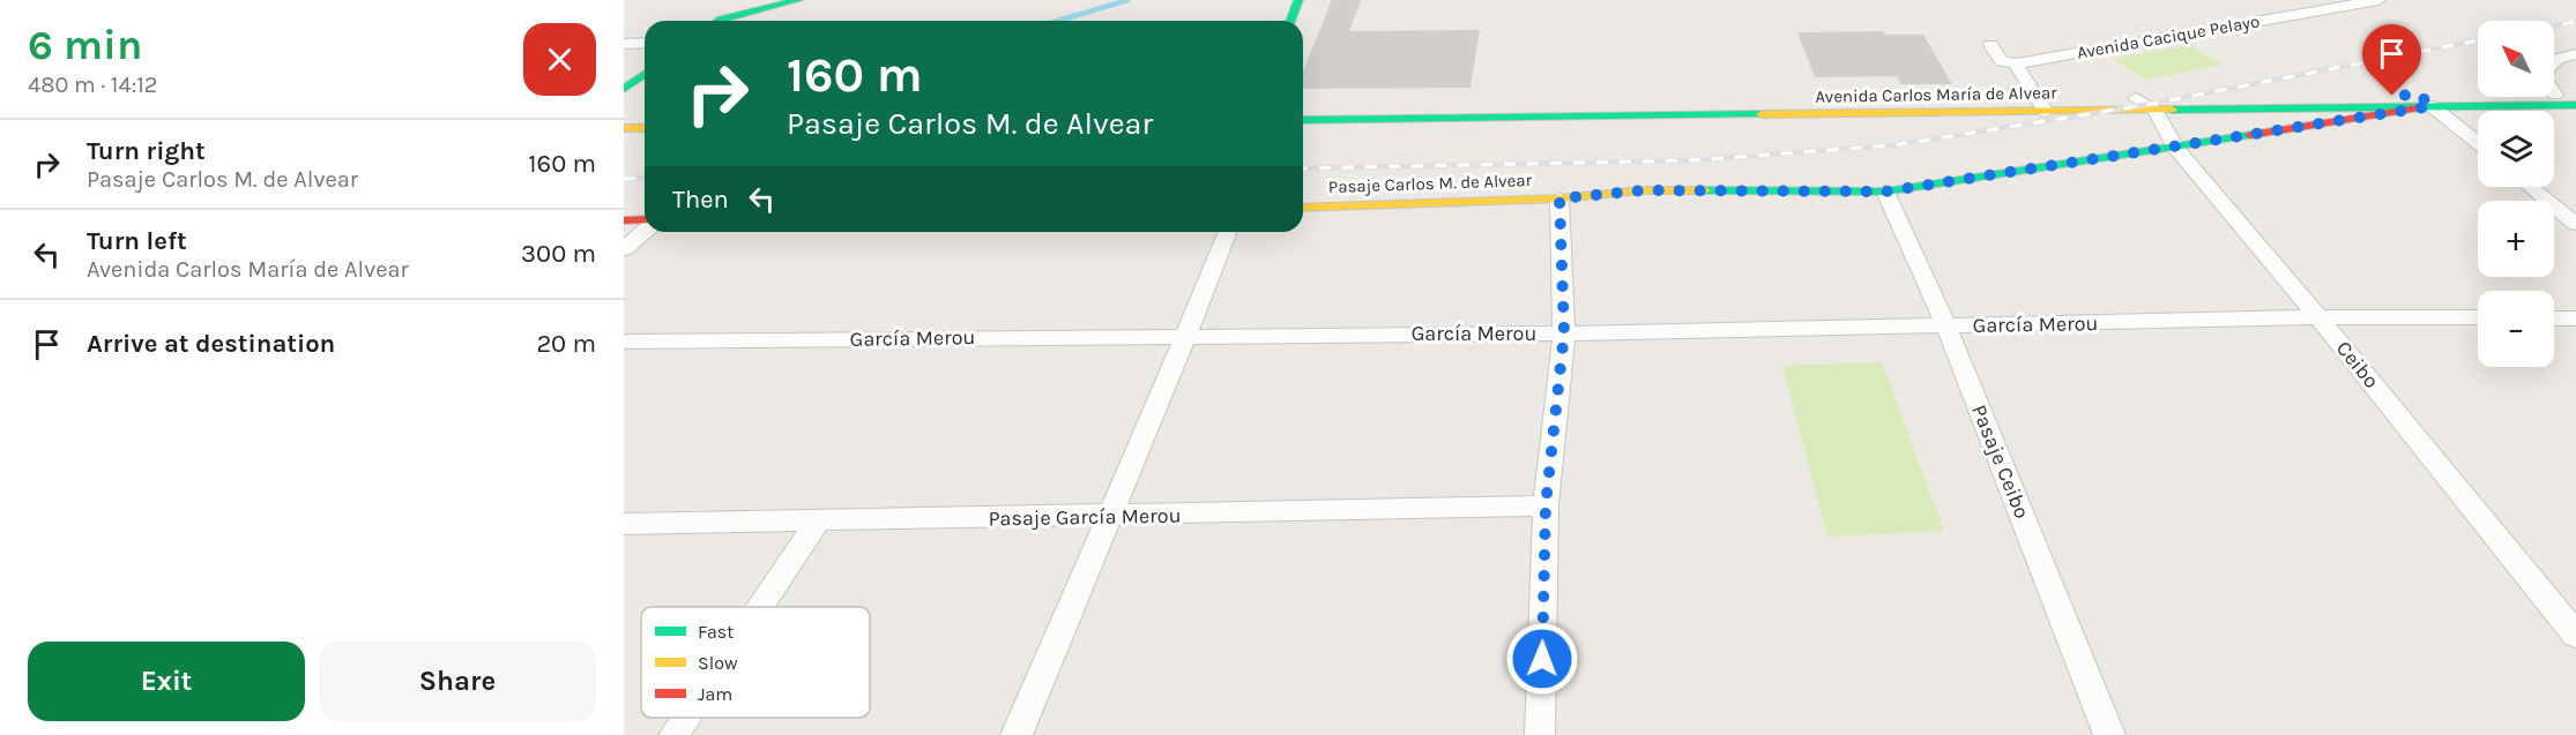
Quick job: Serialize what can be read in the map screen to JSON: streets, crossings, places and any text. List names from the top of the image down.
{
  "streets": {
    "main road": ["Avenida Carlos María de Alvear", "Pasaje Carlos M. de Alvear"],
    "street": [
      "Avenida Cacique Pelayo",
      "García Merou",
      "Ceibo",
      "Pasaje Ceibo",
      "Pasaje García Merou"
    ]
  },
  "crossings": [
    ["Avenida Carlos María de Alvear", "Pasaje Carlos M. de Alvear"],
    ["Avenida Carlos María de Alvear", "Ceibo"],
    ["Pasaje Carlos M. de Alvear", "Ceibo"],
    ["Pasaje Carlos M. de Alvear", "Pasaje Ceibo"],
    ["García Merou", "Ceibo"],
    ["García Merou", "Pasaje Ceibo"]
  ],
  "legend": ["Fast", "Slow", "Jam"],
  "north": "top left",
  "page": {
    "heading": ["6 min", "480 m · 14:12"],
    "map_buttons": ["+", "−"],
    "turn": ["160 m", "Pasaje Carlos M. de Alvear"],
    "list": [
      {
        "name": "Turn right",
        "note": "Pasaje Carlos M. de Alvear",
        "value": "160 m"
      },
      {
        "name": "Turn left",
        "note": "Avenida Carlos María de Alvear",
        "value": "300 m"
      },
      {
        "name": "Arrive at destination",
        "value": "20 m"
      }
    ],
    "then": "Then",
    "buttons": ["Exit", "Share"]
  }
}
